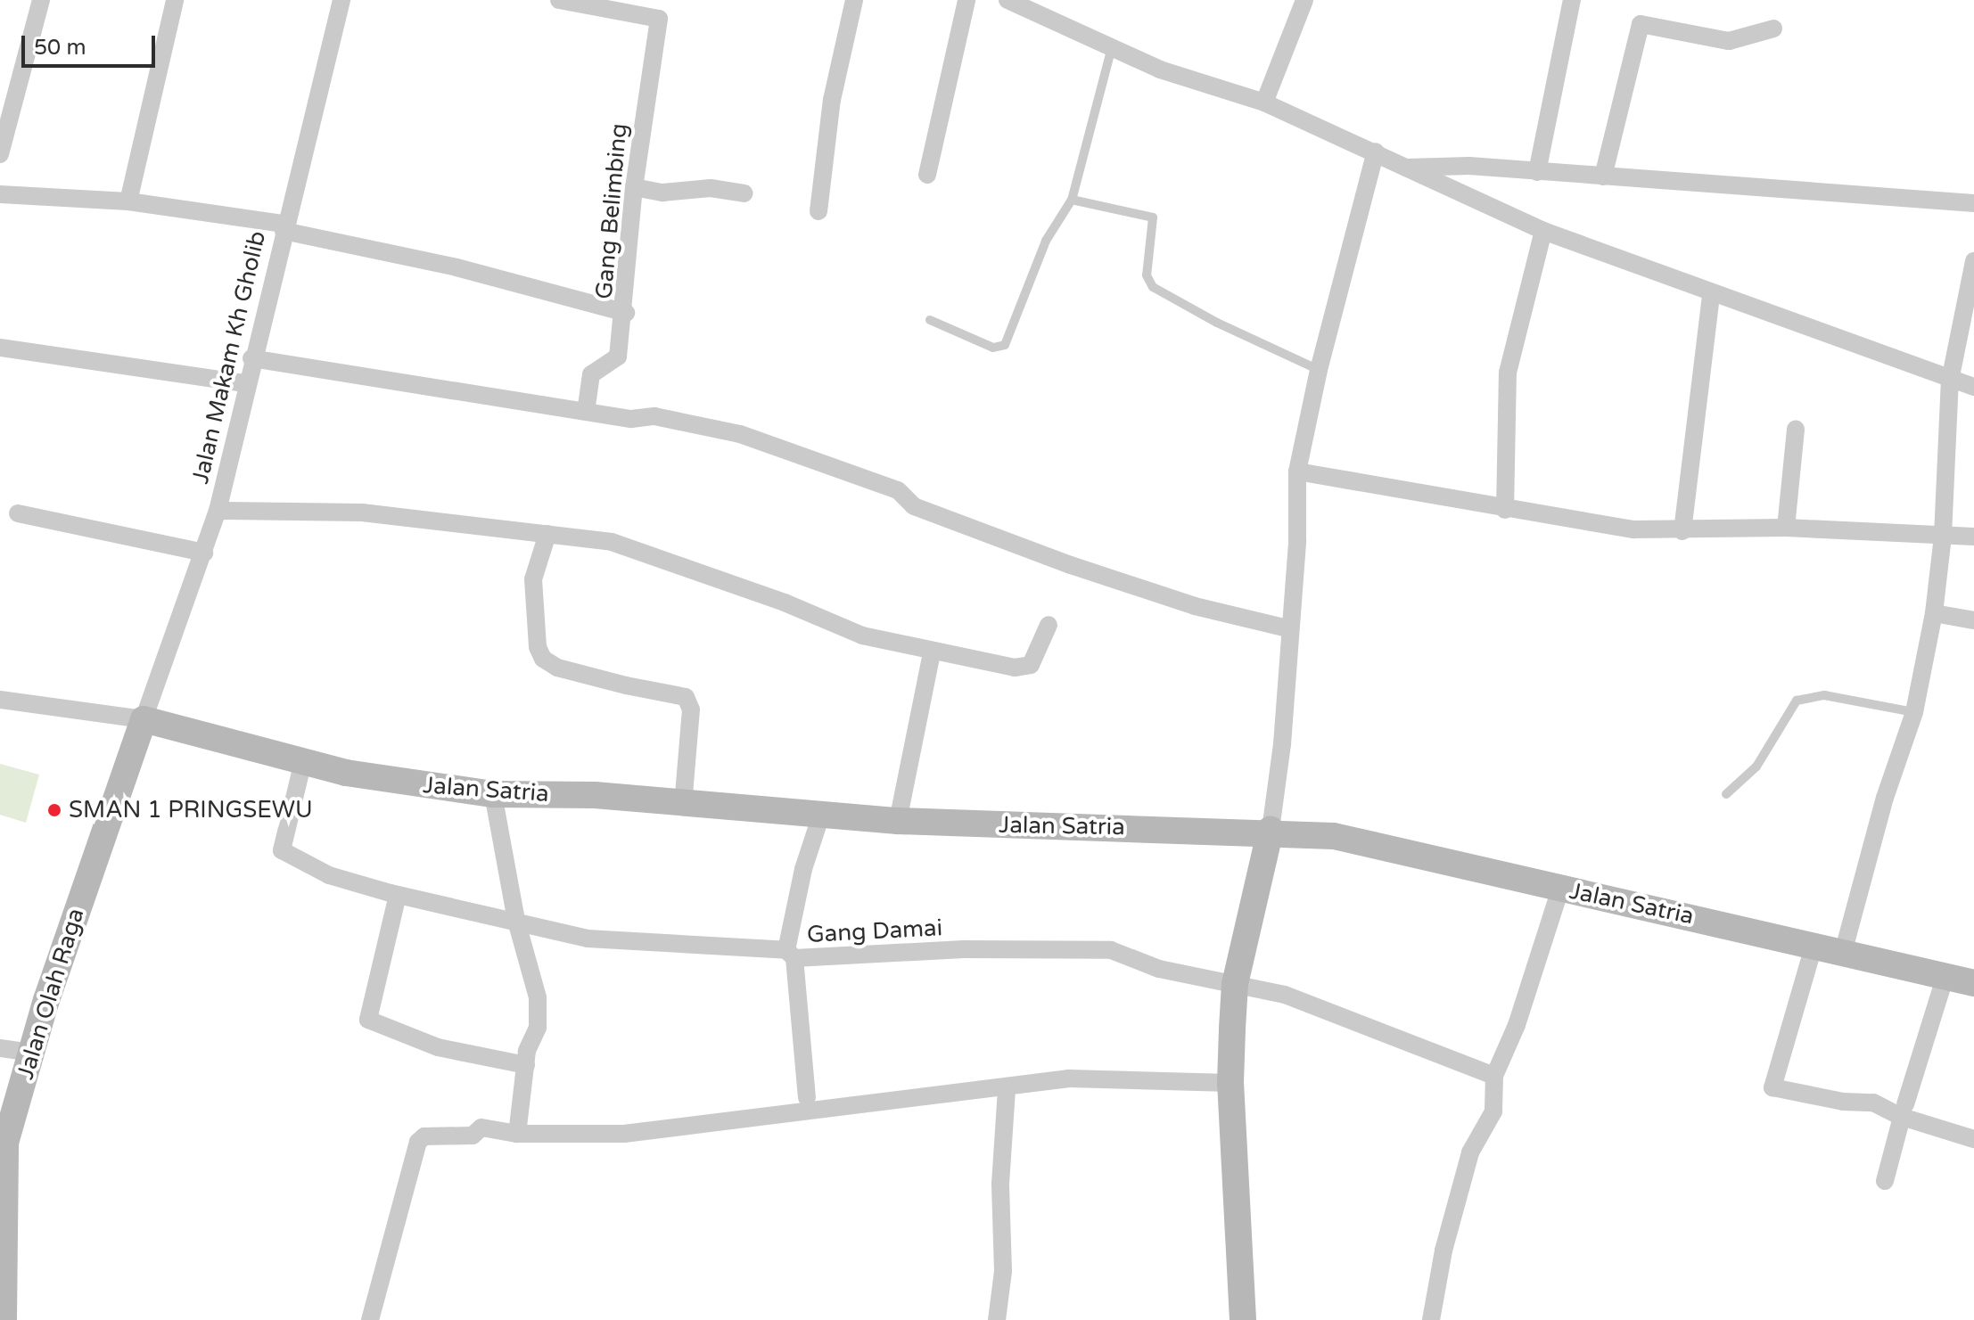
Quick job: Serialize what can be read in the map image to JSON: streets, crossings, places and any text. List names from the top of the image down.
{
  "streets": {
    "street": [
      "Gang Belimbing",
      "Jalan Makam Kh Gholib",
      "Jalan Satria",
      "Gang Damai",
      "Jalan Olah Raga"
    ]
  },
  "crossings": [
    ["Jalan Makam Kh Gholib", "Jalan Satria"],
    ["Jalan Makam Kh Gholib", "Jalan Olah Raga"],
    ["Jalan Satria", "Gang Damai"],
    ["Jalan Satria", "Jalan Olah Raga"]
  ],
  "places": ["SMAN 1 PRINGSEWU"],
  "scale_bar": "50 m"
}
